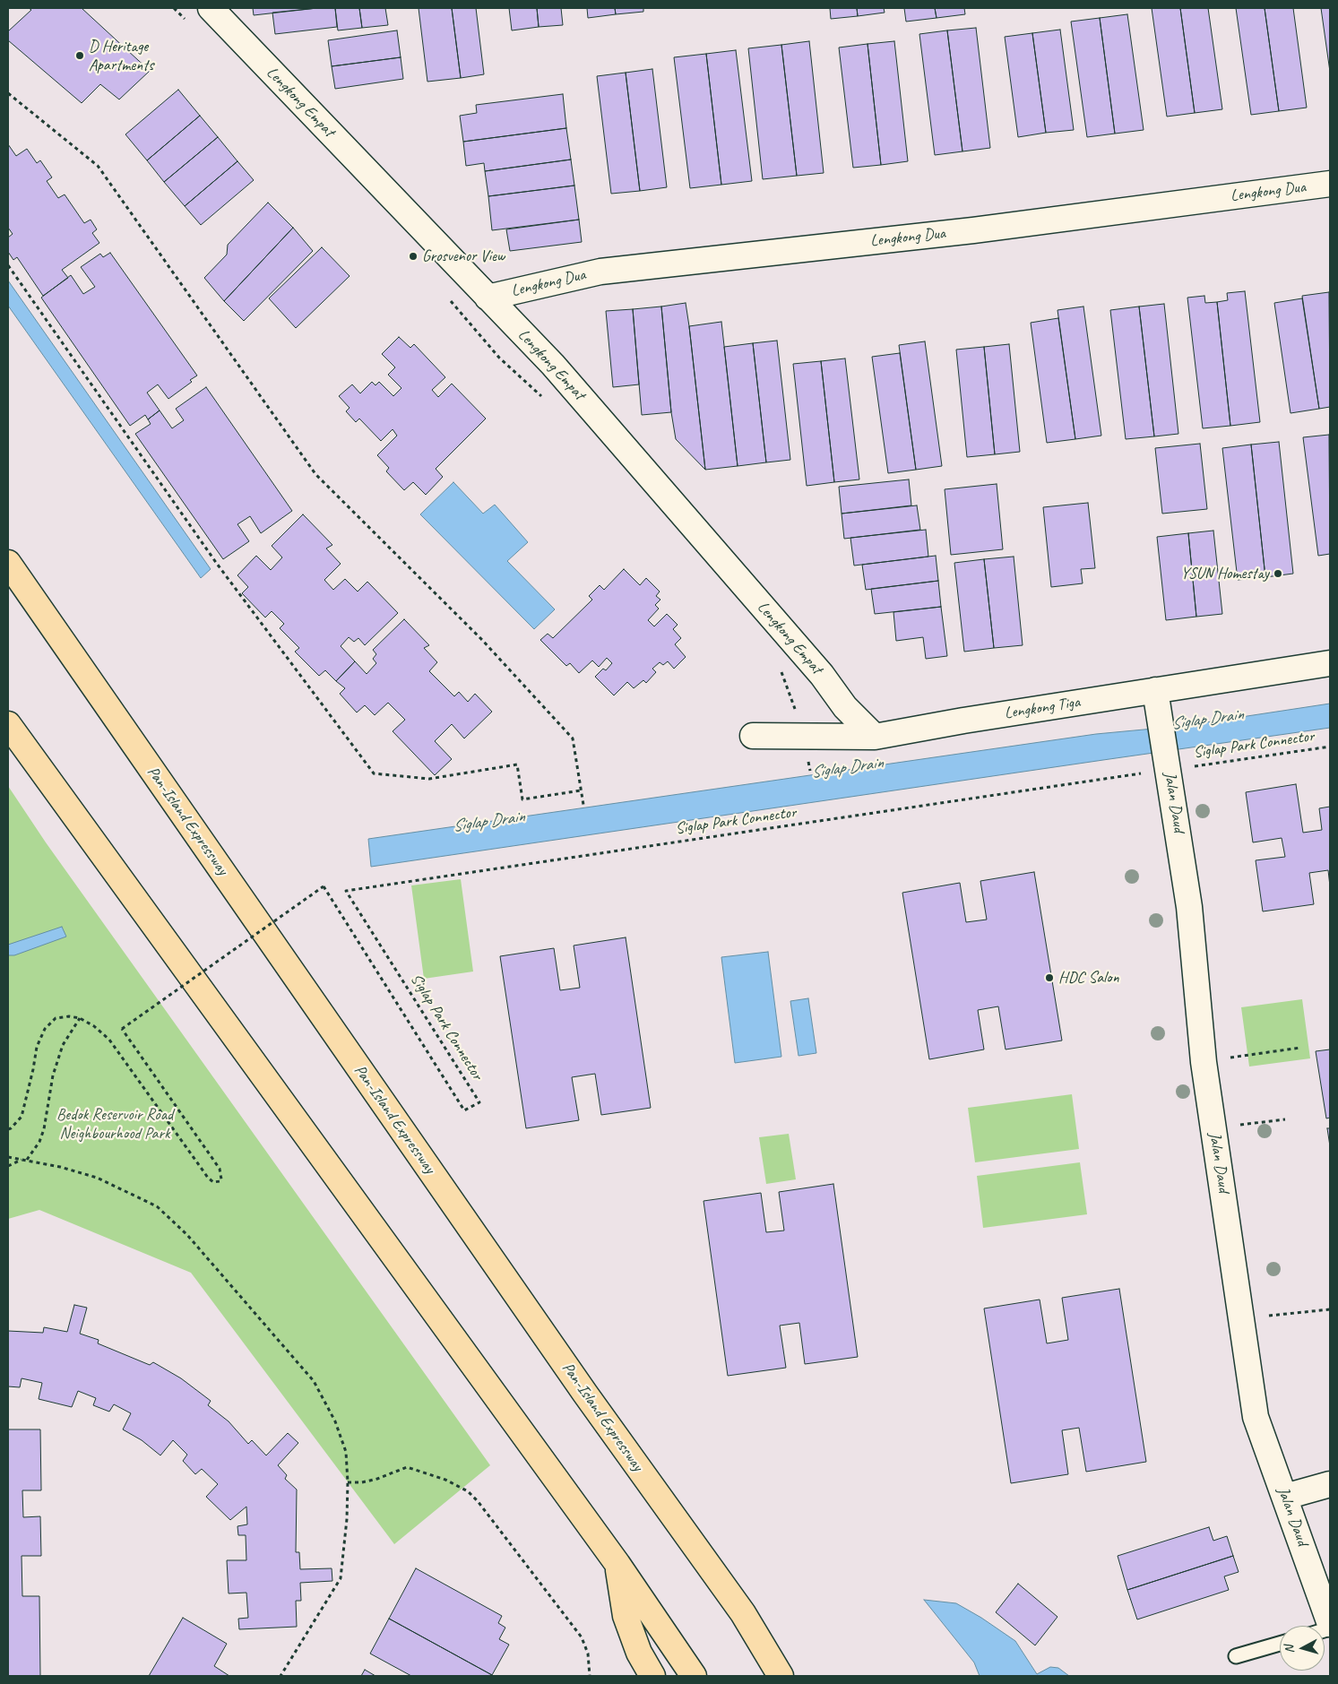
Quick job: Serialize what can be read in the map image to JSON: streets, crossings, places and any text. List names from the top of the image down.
{
  "streets": {
    "highway": ["Pan-Island Expressway"],
    "street": [
      "Lengkong Empat",
      "Lengkong Dua",
      "Lengkong Tiga",
      "Jalan Daud"
    ],
    "path": ["Siglap Park Connector"]
  },
  "crossings": [
    ["Lengkong Empat", "Lengkong Dua"],
    ["Lengkong Empat", "Lengkong Tiga"],
    ["Lengkong Tiga", "Jalan Daud"],
    ["Siglap Park Connector", "Jalan Daud"]
  ],
  "water": ["Siglap Drain"],
  "parks": ["Bedok Reservoir Road Neighbourhood Park"],
  "places": [
    "D Heritage Apartments",
    "Grosvenor View",
    "YSUN Homestay",
    "HDC Salon"
  ],
  "north": "left"
}
